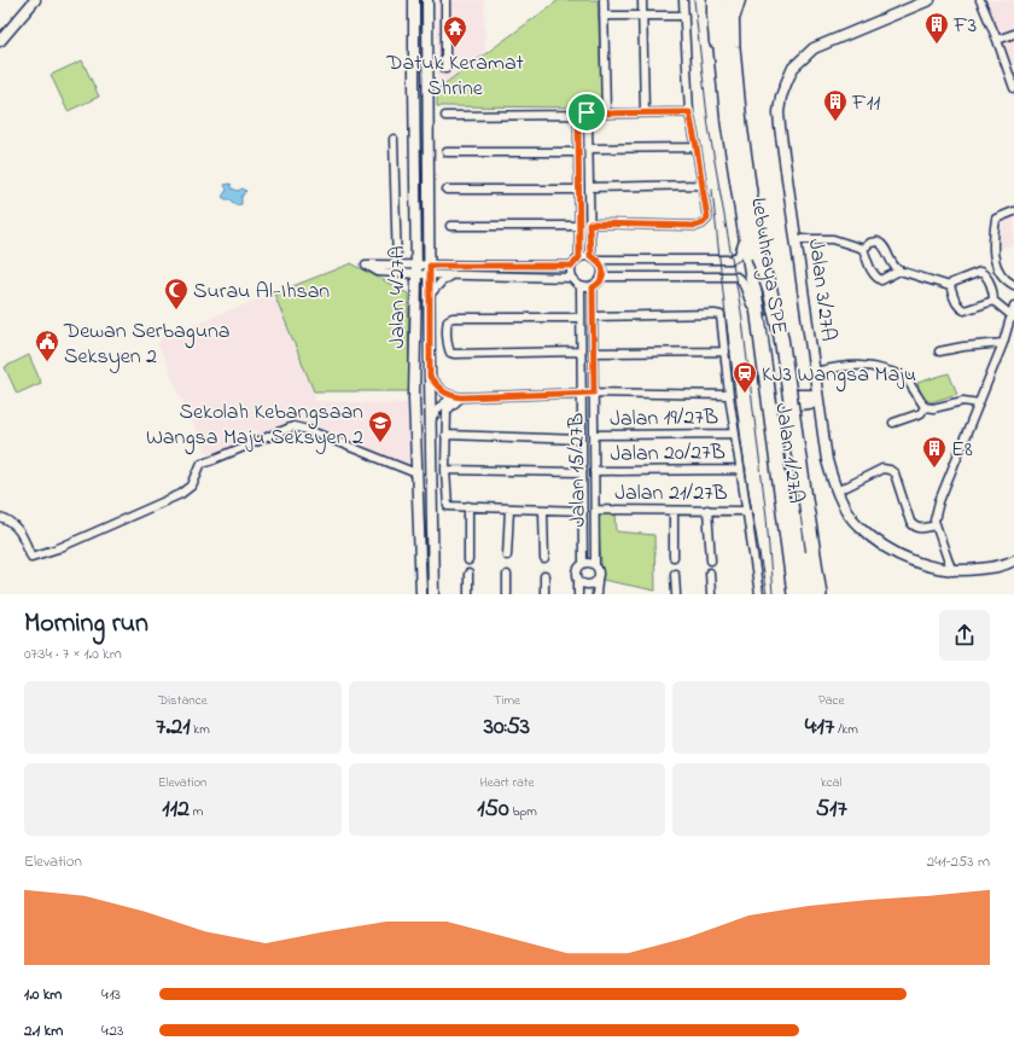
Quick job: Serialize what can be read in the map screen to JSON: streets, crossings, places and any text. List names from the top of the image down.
{
  "streets": {
    "highway": ["Lebuhraya SPE"],
    "street": [
      "Jalan 3/27A",
      "Jalan 4/27A",
      "Jalan 19/27B",
      "Jalan 20/27B",
      "Jalan 1/27A",
      "Jalan 15/27B",
      "Jalan 21/27B"
    ]
  },
  "crossings": [
    ["Lebuhraya SPE", "Jalan 1/27A"],
    ["Jalan 19/27B", "Jalan 15/27B"],
    ["Jalan 20/27B", "Jalan 15/27B"],
    ["Jalan 15/27B", "Jalan 21/27B"]
  ],
  "places": {
    "building": ["F3", "F11", "E8"],
    "temple": ["Datuk Keramat Shrine"],
    "mosque": ["Surau Al-Ihsan"],
    "public building": ["Dewan Serbaguna Seksyen 2"],
    "station": ["KJ3 Wangsa Maju"],
    "school or university": ["Sekolah Kebangsaan Wangsa Maju Seksyen 2"]
  },
  "page": {
    "heading": ["Morning run", "07:34 · 7 × 1.0 km"],
    "stats": [
      ["Distance", "7.21 km"],
      ["Time", "30:53"],
      ["Pace", "4:17 /km"],
      ["Elevation", "112 m"],
      ["Heart rate", "150 bpm"],
      ["kcal", "517"]
    ],
    "chart": ["Elevation", "241–253 m"],
    "list": [
      {
        "name": "1.0 km",
        "note": "4:13"
      },
      {
        "name": "2.1 km",
        "note": "4:23"
      }
    ]
  }
}
